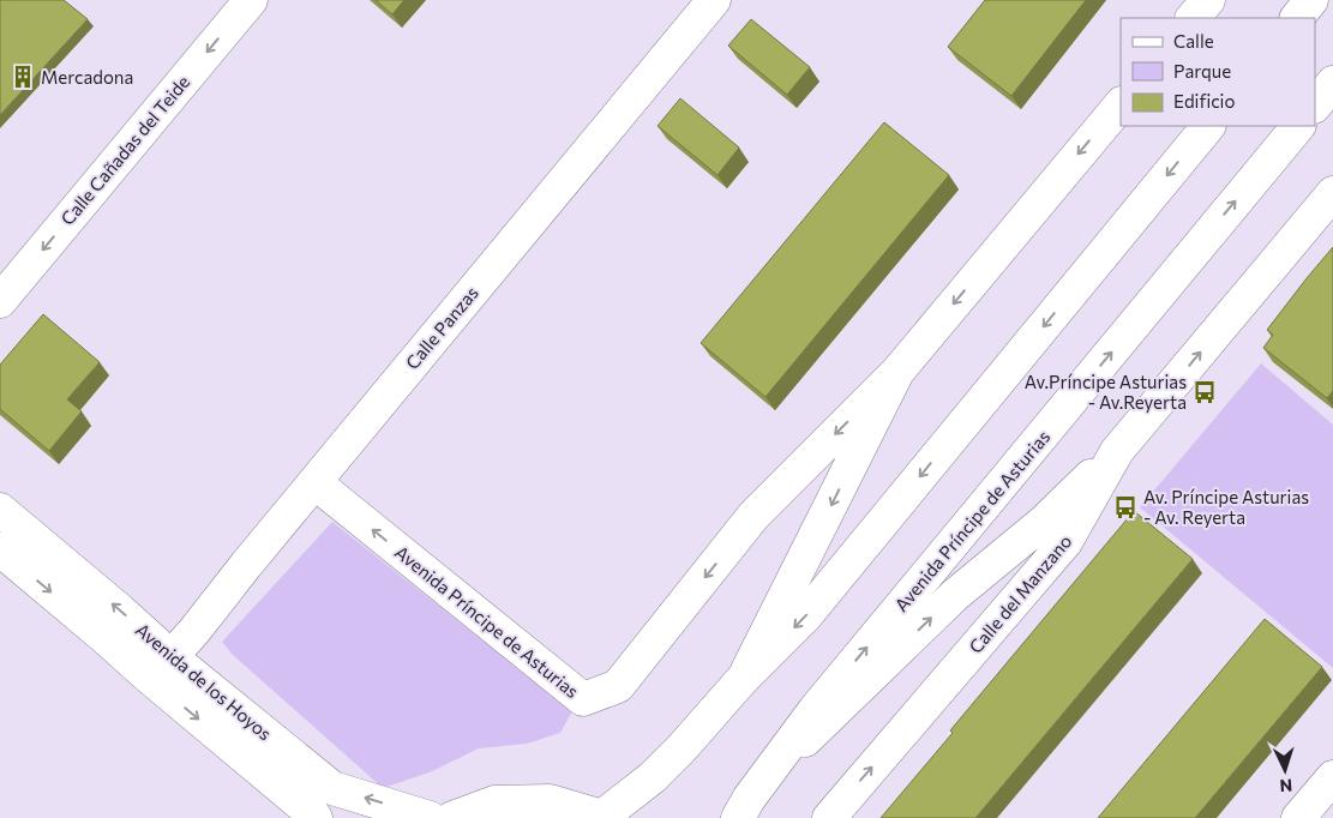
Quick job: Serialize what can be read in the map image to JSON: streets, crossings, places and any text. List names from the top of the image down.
{
  "streets": {
    "street": [
      "Calle Cañadas del Teide",
      "Calle Panzas",
      "Avenida Príncipe de Asturias",
      "Calle del Manzano",
      "Avenida de los Hoyos"
    ]
  },
  "crossings": [
    ["Calle Panzas", "Avenida Príncipe de Asturias"],
    ["Calle Panzas", "Avenida de los Hoyos"],
    ["Avenida Príncipe de Asturias", "Calle del Manzano"]
  ],
  "one_way": ["Calle Cañadas del Teide", "Calle del Manzano"],
  "places": {
    "building": ["Mercadona"],
    "bus stop": ["Av.Príncipe Asturias - Av.Reyerta", "Av. Príncipe Asturias - Av. Reyerta"]
  },
  "legend": ["Calle", "Parque", "Edificio"],
  "north": "bottom"
}
